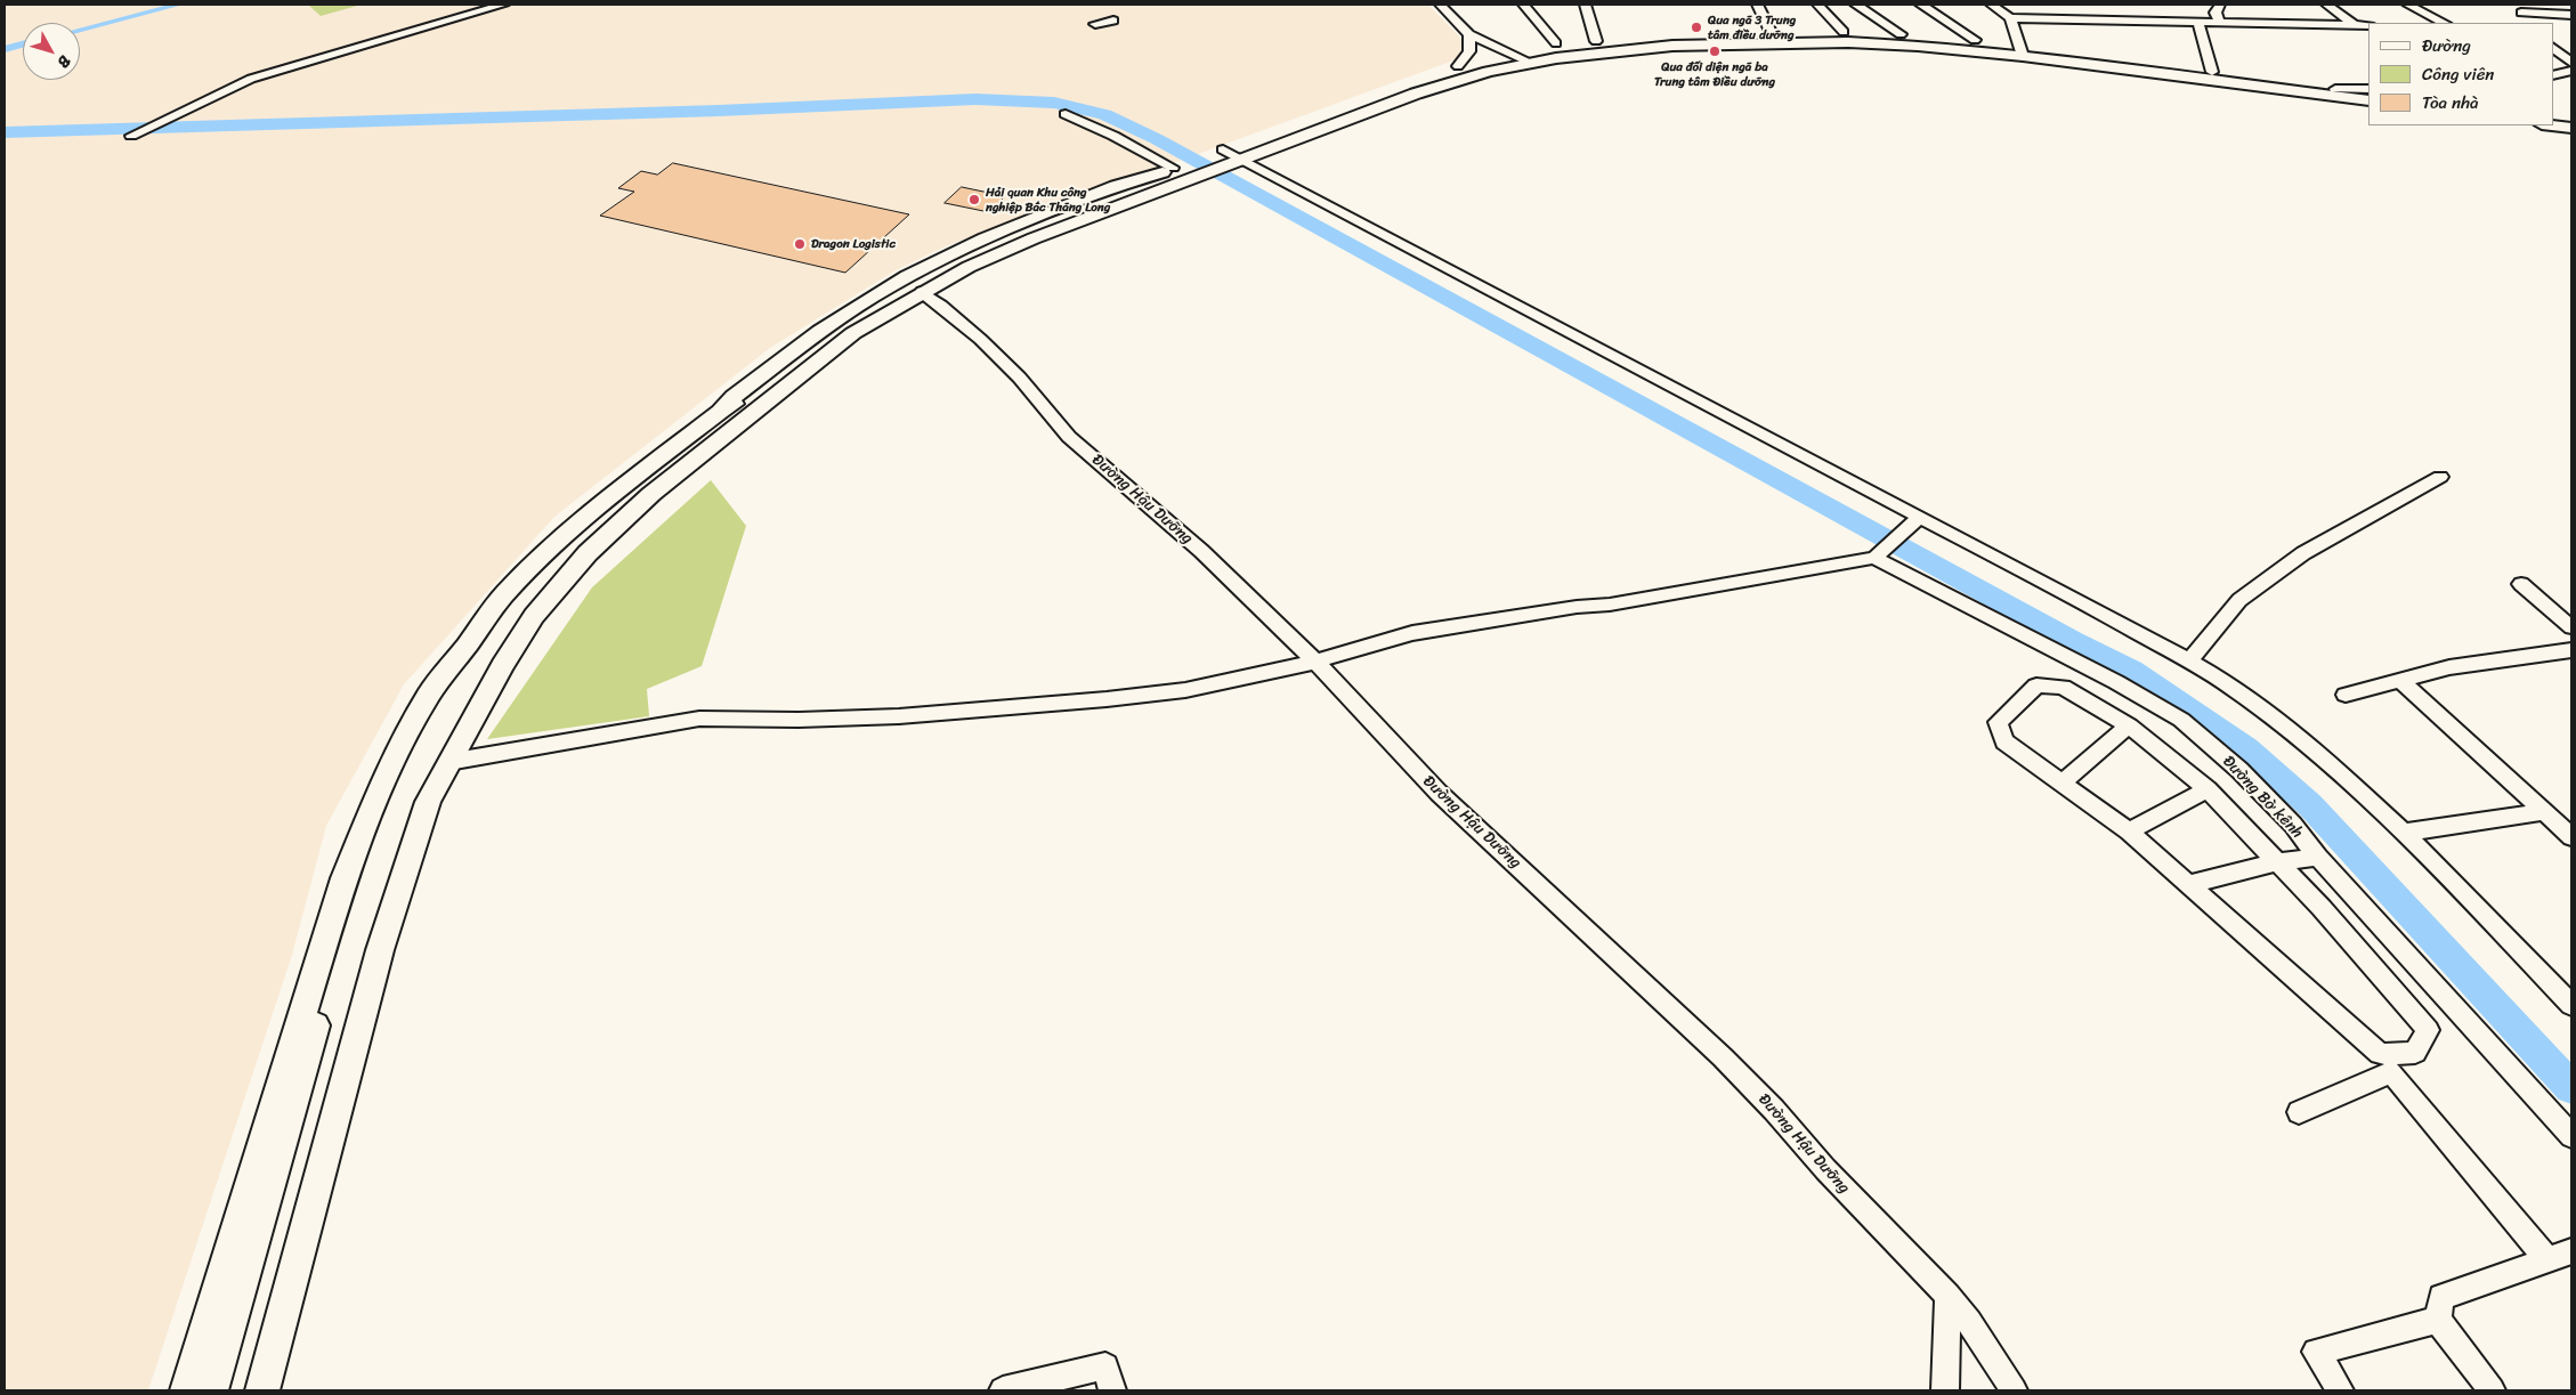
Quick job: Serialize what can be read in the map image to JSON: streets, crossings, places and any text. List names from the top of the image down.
{
  "streets": {
    "street": ["Đường Hậu Dưỡng", "Đường Bờ kênh"]
  },
  "places": [
    "Qua ngã 3 Trung tâm điều dưỡng",
    "Qua đối diện ngã ba Trung tâm Điều dưỡng",
    "Hải quan Khu công nghiệp Bắc Thăng Long",
    "Dragon Logistic"
  ],
  "legend": ["Đường", "Công viên", "Tòa nhà"],
  "north": "bottom right"
}
